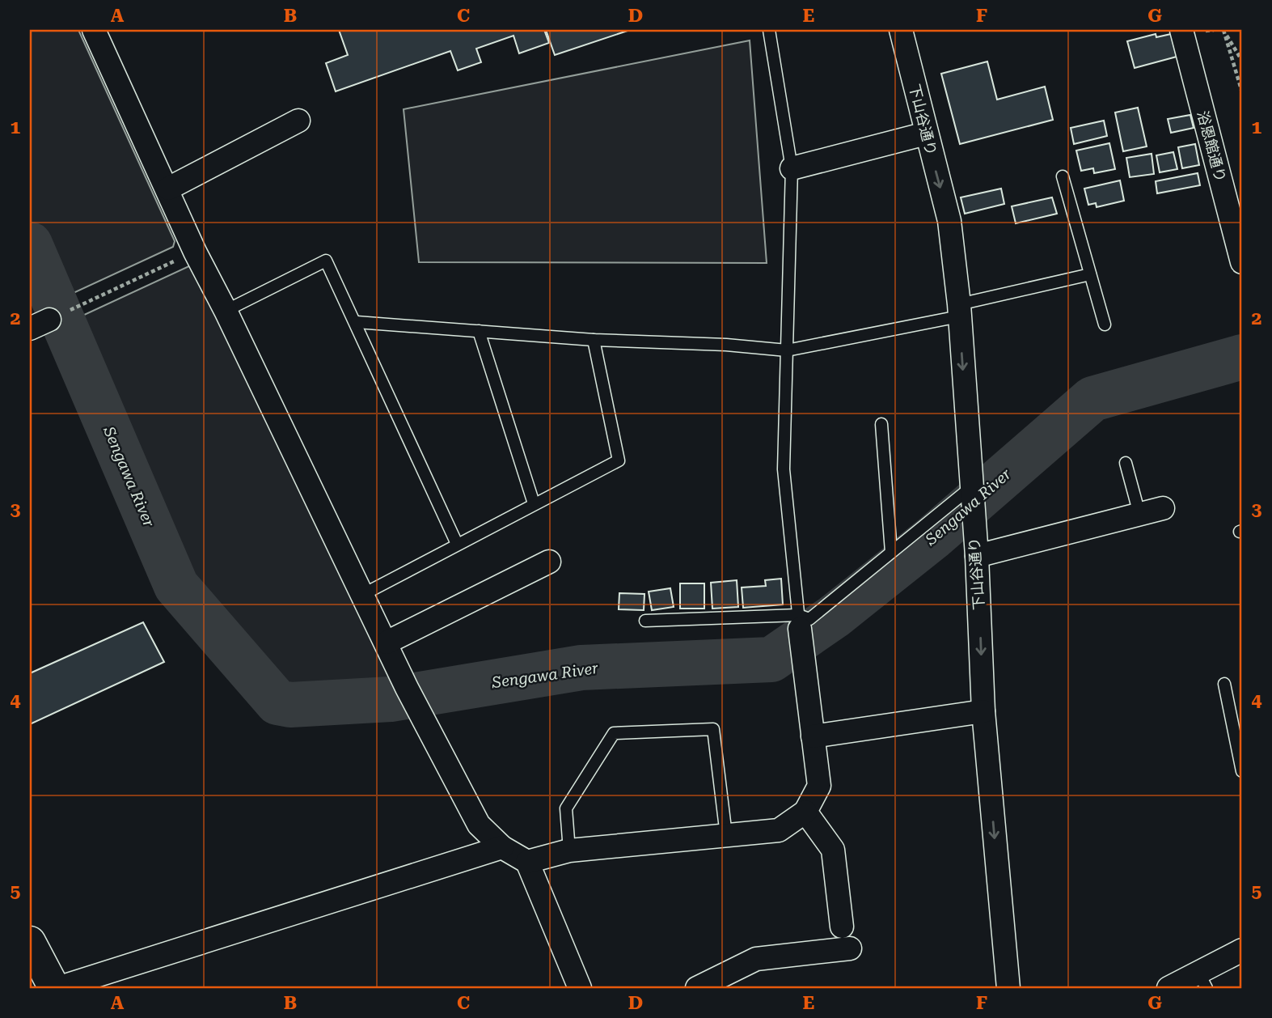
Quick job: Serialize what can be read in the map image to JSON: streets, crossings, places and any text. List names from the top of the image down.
{
  "streets": {
    "street": ["下山谷通り", "浴恩館通り"]
  },
  "water": ["Sengawa River"],
  "grid": {
    "columns": [
      "A",
      "B",
      "C",
      "D",
      "E",
      "F",
      "G"
    ],
    "rows": [
      "1",
      "2",
      "3",
      "4",
      "5"
    ]
  }
}
